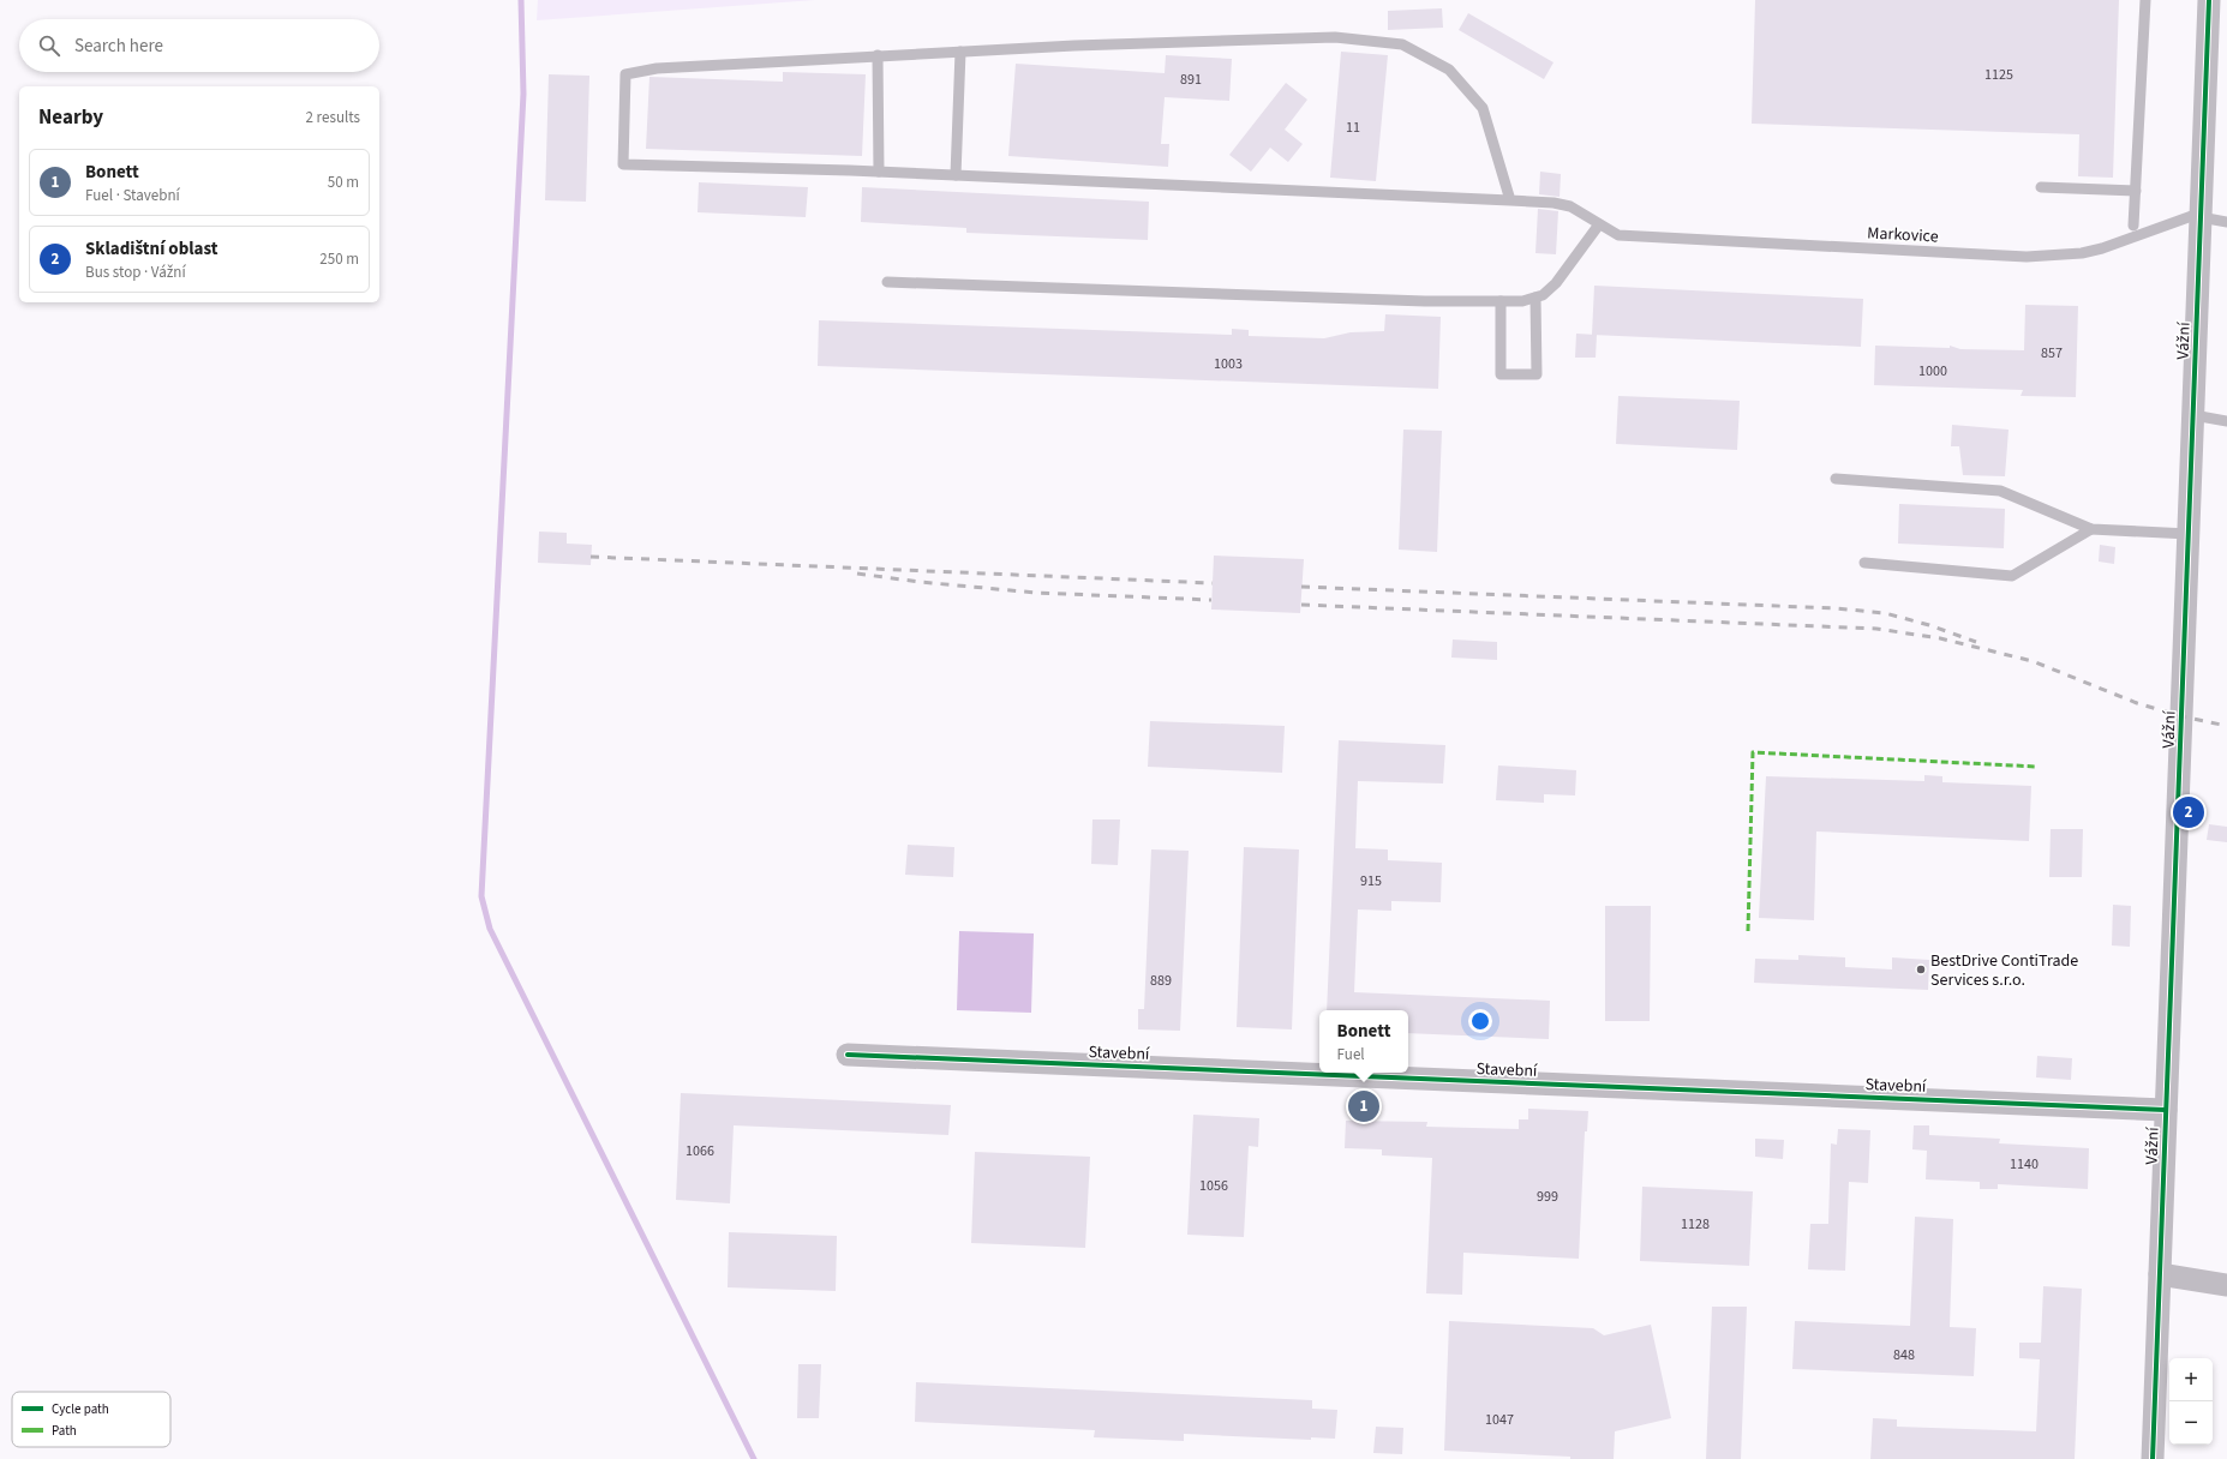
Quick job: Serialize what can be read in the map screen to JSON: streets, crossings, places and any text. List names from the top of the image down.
{
  "streets": {
    "street": ["Vážní", "Stavební"],
    "lane": ["Markovice"]
  },
  "crossings": [
    ["Markovice", "Vážní"],
    ["Vážní", "Stavební"]
  ],
  "places": ["BestDrive ContiTrade Services s.r.o."],
  "house_numbers": [
    "1125",
    "891",
    "11",
    "857",
    "1003",
    "1000",
    "915",
    "889",
    "1066",
    "1140",
    "1056",
    "999",
    "1128",
    "848",
    "1047"
  ],
  "legend": ["Cycle path", "Path"],
  "page": {
    "search": "Search here",
    "heading": ["Nearby", "2 results"],
    "list": [
      {
        "mark": "1",
        "name": "Bonett",
        "note": "Fuel · Stavební",
        "value": "50 m"
      },
      {
        "mark": "2",
        "name": "Skladištní oblast",
        "note": "Bus stop · Vážní",
        "value": "250 m"
      }
    ],
    "pins": ["2", "1"],
    "popup": ["Bonett", "Fuel"],
    "map_buttons": ["+", "−"]
  }
}
